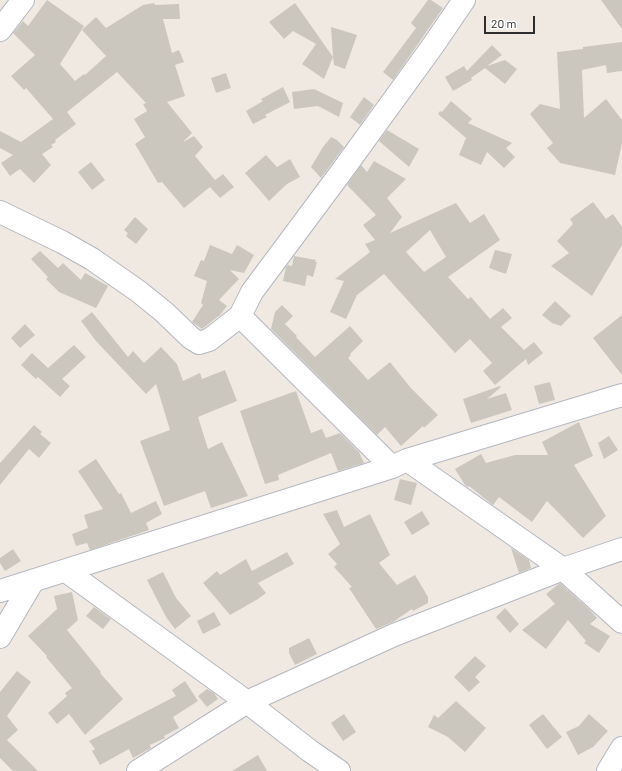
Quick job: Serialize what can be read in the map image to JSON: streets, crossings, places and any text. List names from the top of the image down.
{
  "scale_bar": "20 m"
}
